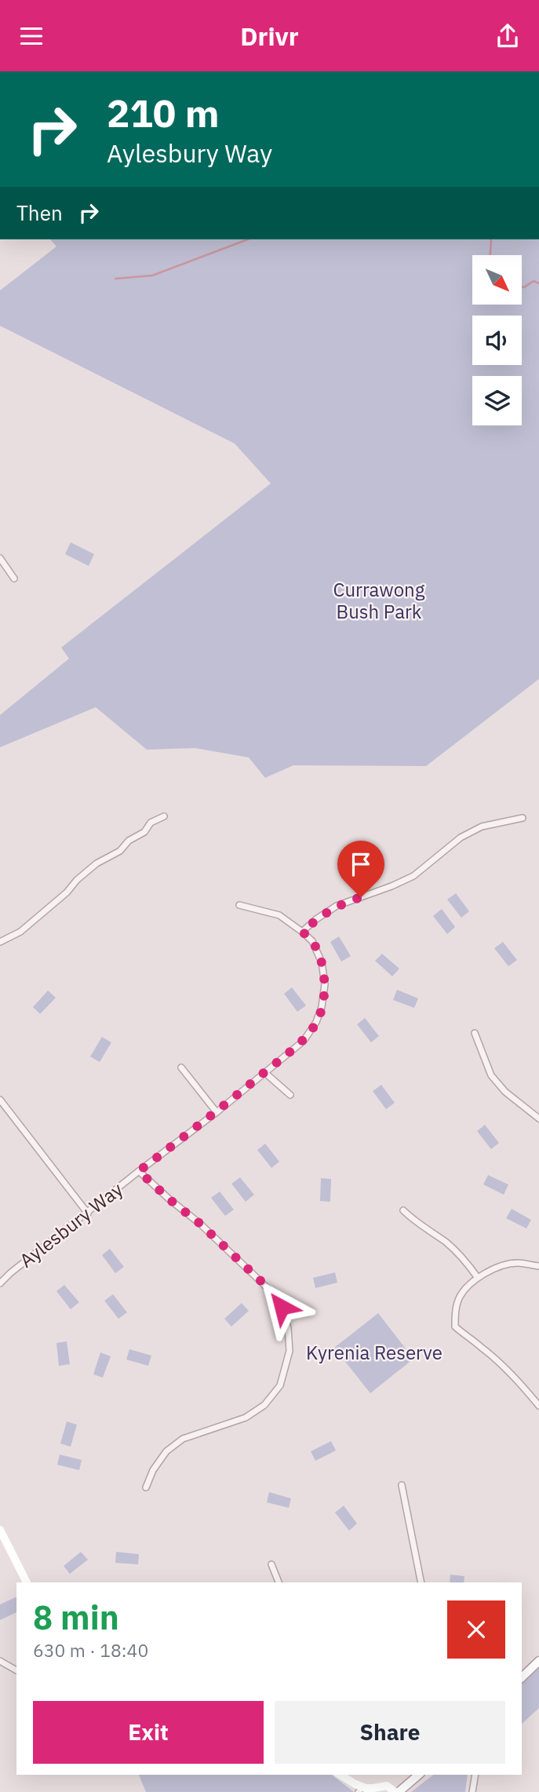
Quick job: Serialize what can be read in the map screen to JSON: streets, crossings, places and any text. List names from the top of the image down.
{
  "streets": {
    "street": ["Aylesbury Way"]
  },
  "parks": ["Currawong Bush Park", "Kyrenia Reserve"],
  "north": "bottom right",
  "page": {
    "header": "Drivr",
    "turn": ["210 m", "Aylesbury Way"],
    "then": "Then",
    "heading": ["8 min", "630 m · 18:40"],
    "buttons": ["Exit", "Share"]
  }
}
